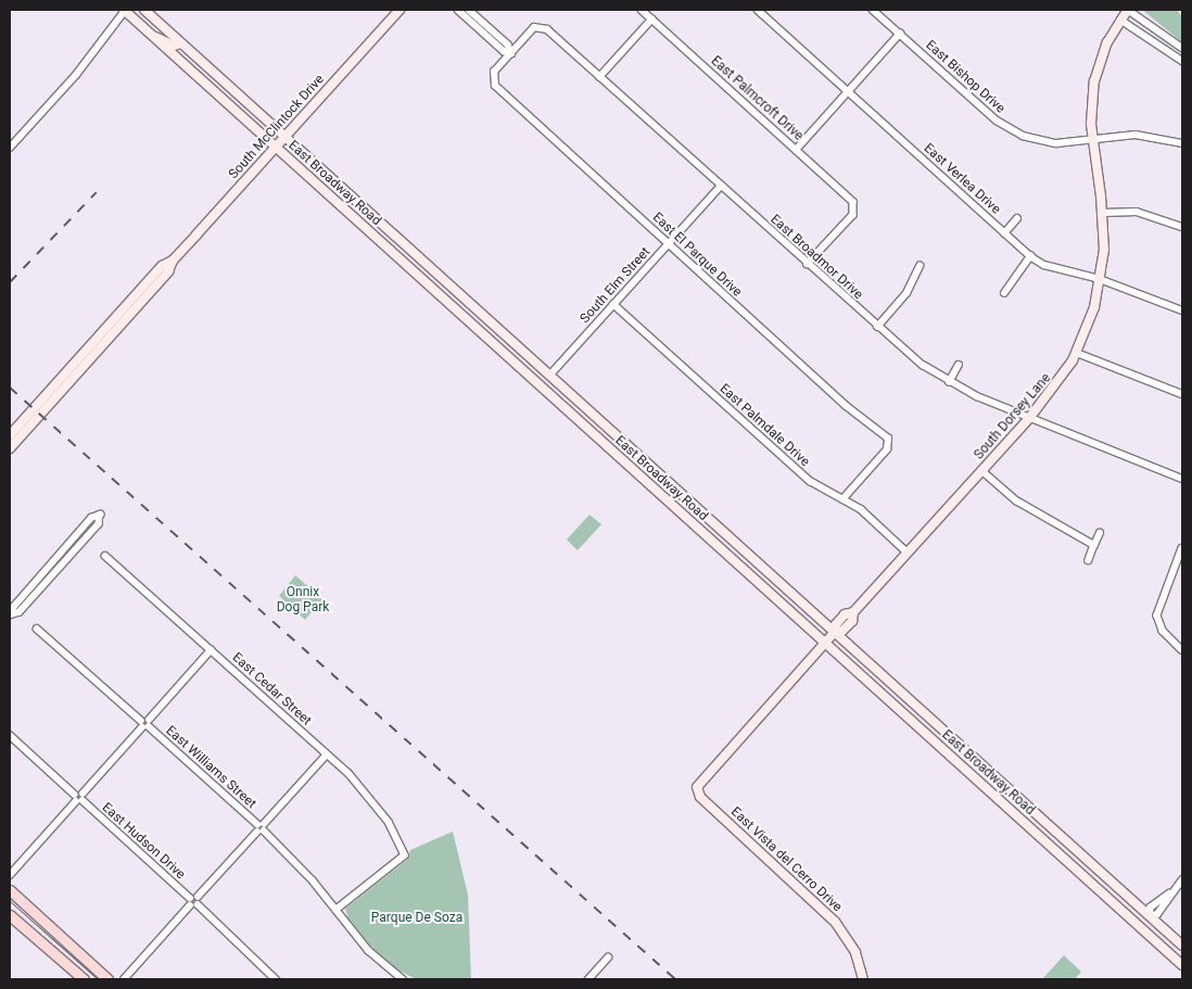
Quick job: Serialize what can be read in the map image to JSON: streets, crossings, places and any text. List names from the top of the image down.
{
  "streets": {
    "main road": [
      "South McClintock Drive",
      "East Broadway Road",
      "South Dorsey Lane",
      "East Vista del Cerro Drive"
    ],
    "street": [
      "East Bishop Drive",
      "East Palmcroft Drive",
      "East Verlea Drive",
      "East El Parque Drive",
      "East Broadmor Drive",
      "South Elm Street",
      "East Palmdale Drive",
      "East Cedar Street",
      "East Williams Street",
      "East Hudson Drive"
    ]
  },
  "crossings": [
    ["East Bishop Drive", "South Dorsey Lane"],
    ["East Palmcroft Drive", "East Broadmor Drive"],
    ["South McClintock Drive", "East Broadway Road"],
    ["East Verlea Drive", "South Dorsey Lane"],
    ["East Broadway Road", "South Elm Street"],
    ["East Broadway Road", "South Dorsey Lane"],
    ["East El Parque Drive", "East Broadmor Drive"],
    ["East El Parque Drive", "South Elm Street"],
    ["East El Parque Drive", "East Palmdale Drive"],
    ["East Broadmor Drive", "South Elm Street"],
    ["East Broadmor Drive", "South Dorsey Lane"],
    ["South Elm Street", "East Palmdale Drive"],
    ["South Dorsey Lane", "East Palmdale Drive"],
    ["South Dorsey Lane", "East Vista del Cerro Drive"],
    ["East Cedar Street", "East Williams Street"]
  ],
  "parks": ["Onnix Dog Park", "Parque De Soza"]
}
